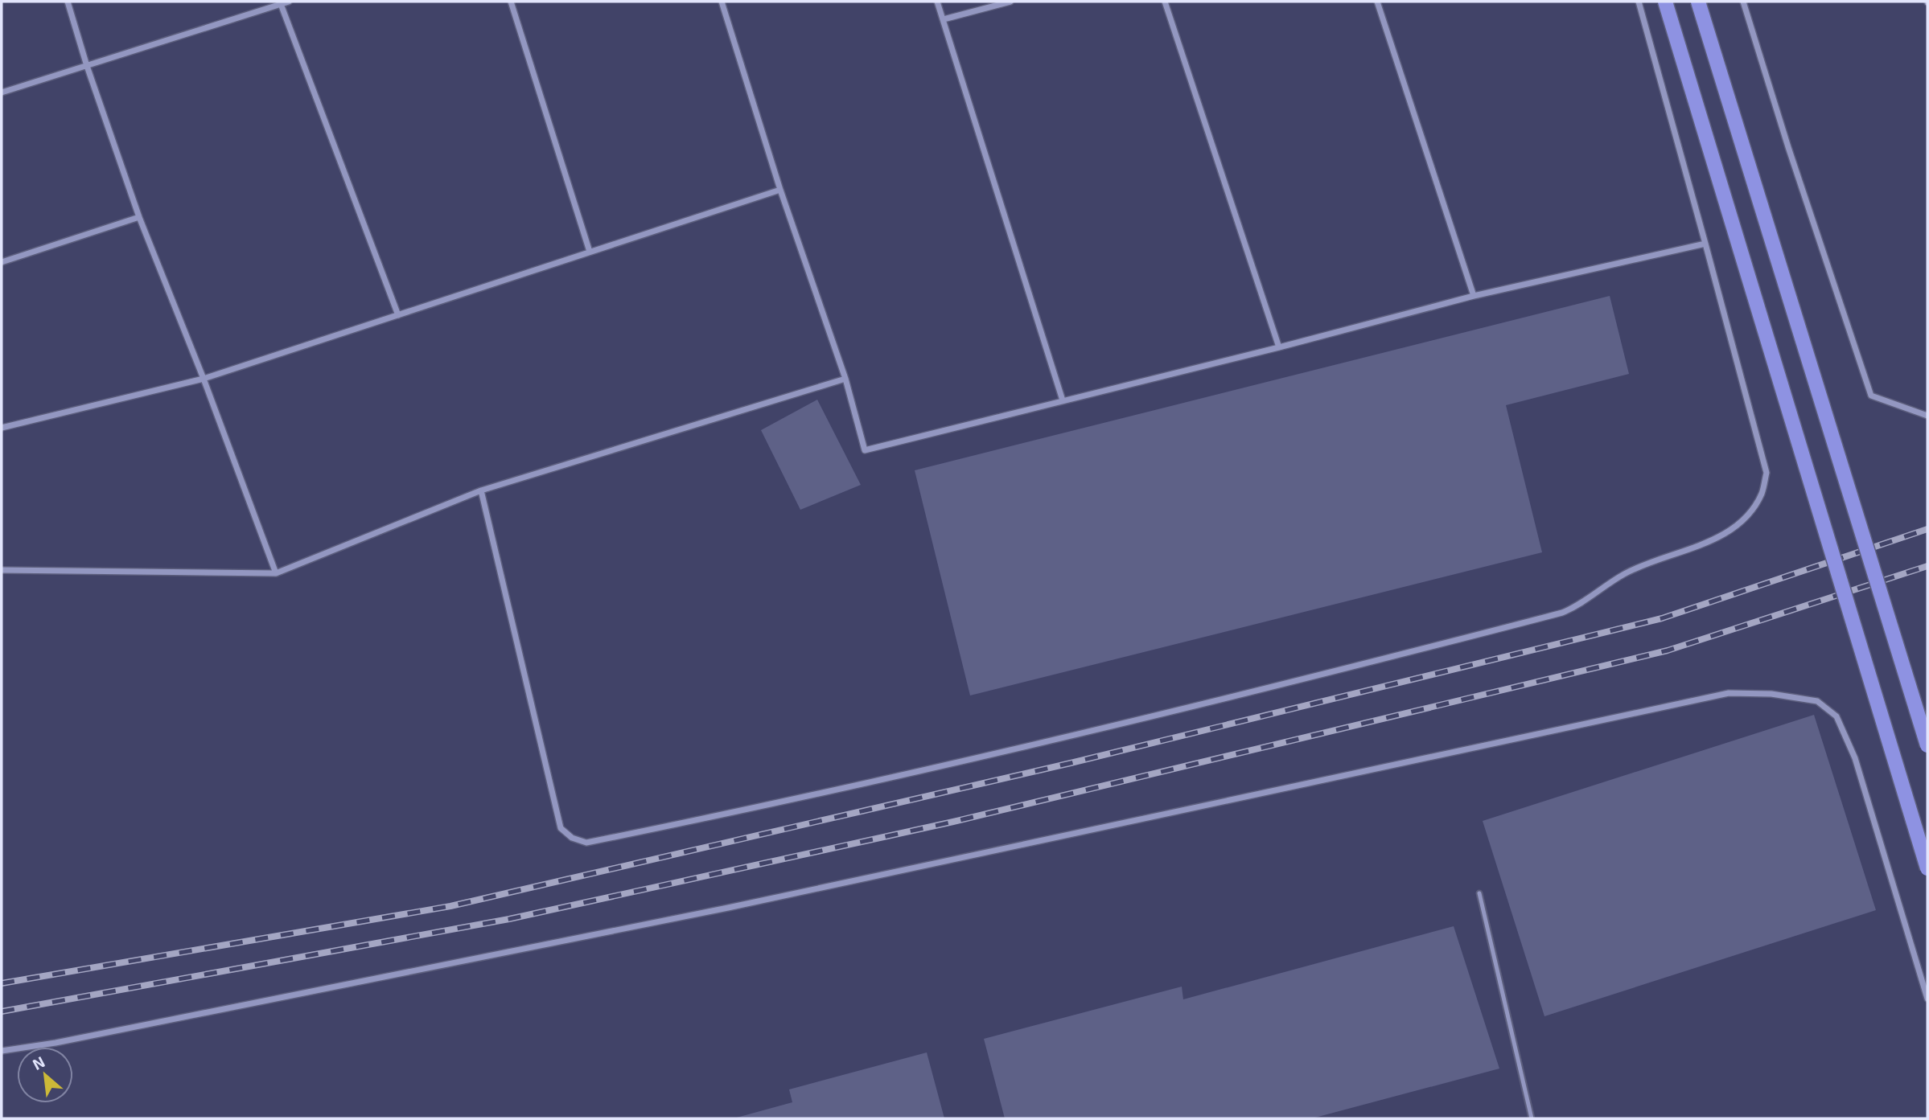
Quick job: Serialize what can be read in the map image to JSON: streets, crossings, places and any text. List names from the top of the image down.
{
  "north": "top left"
}
